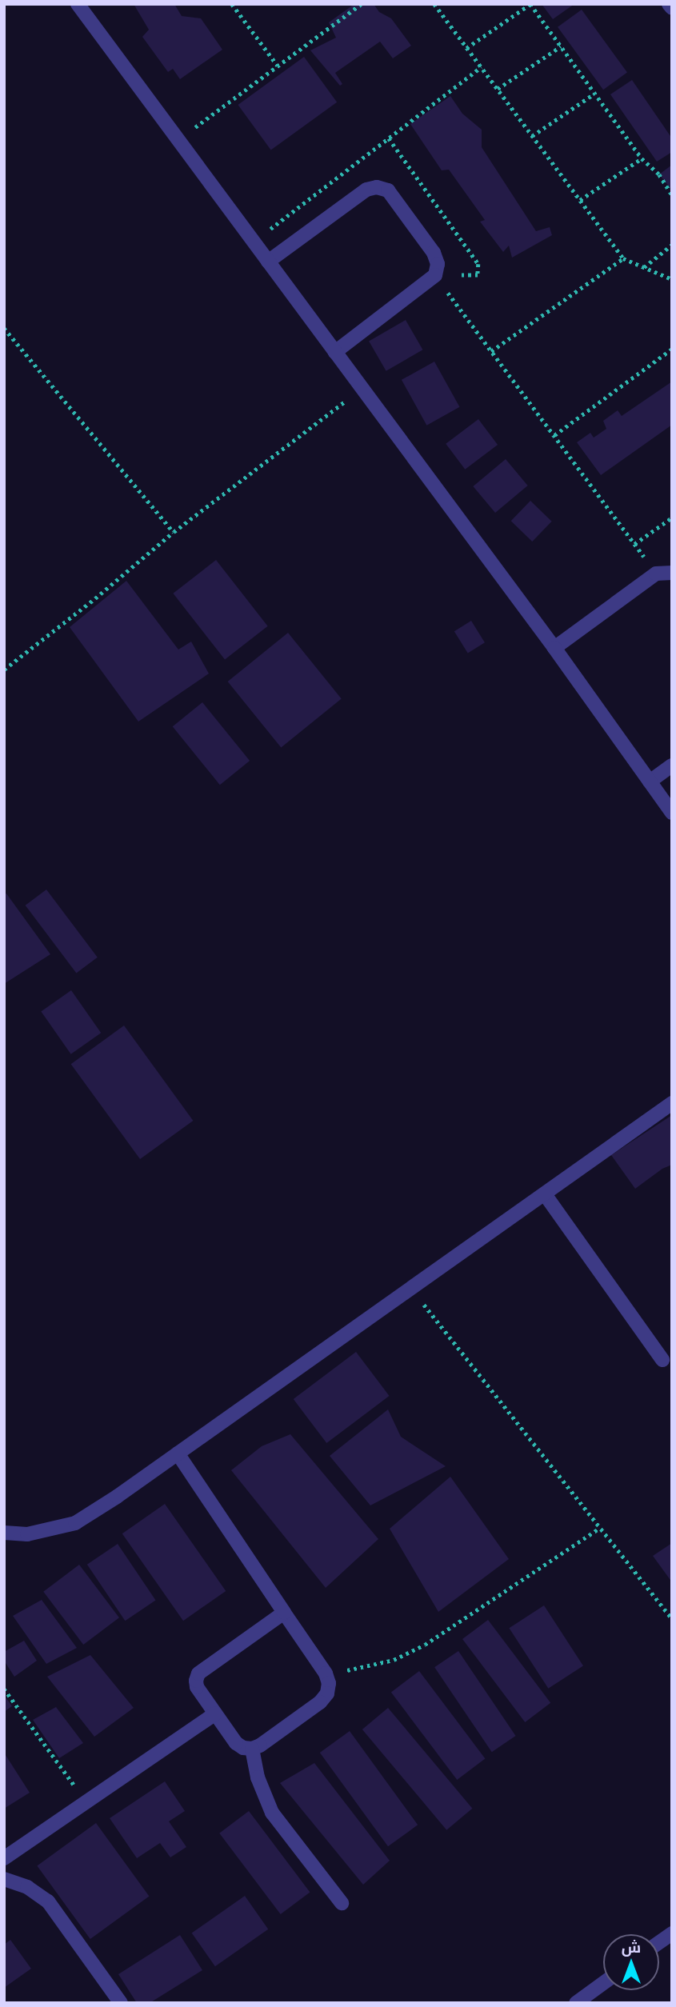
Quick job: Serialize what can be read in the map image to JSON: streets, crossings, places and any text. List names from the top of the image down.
{
  "north": "top"
}
